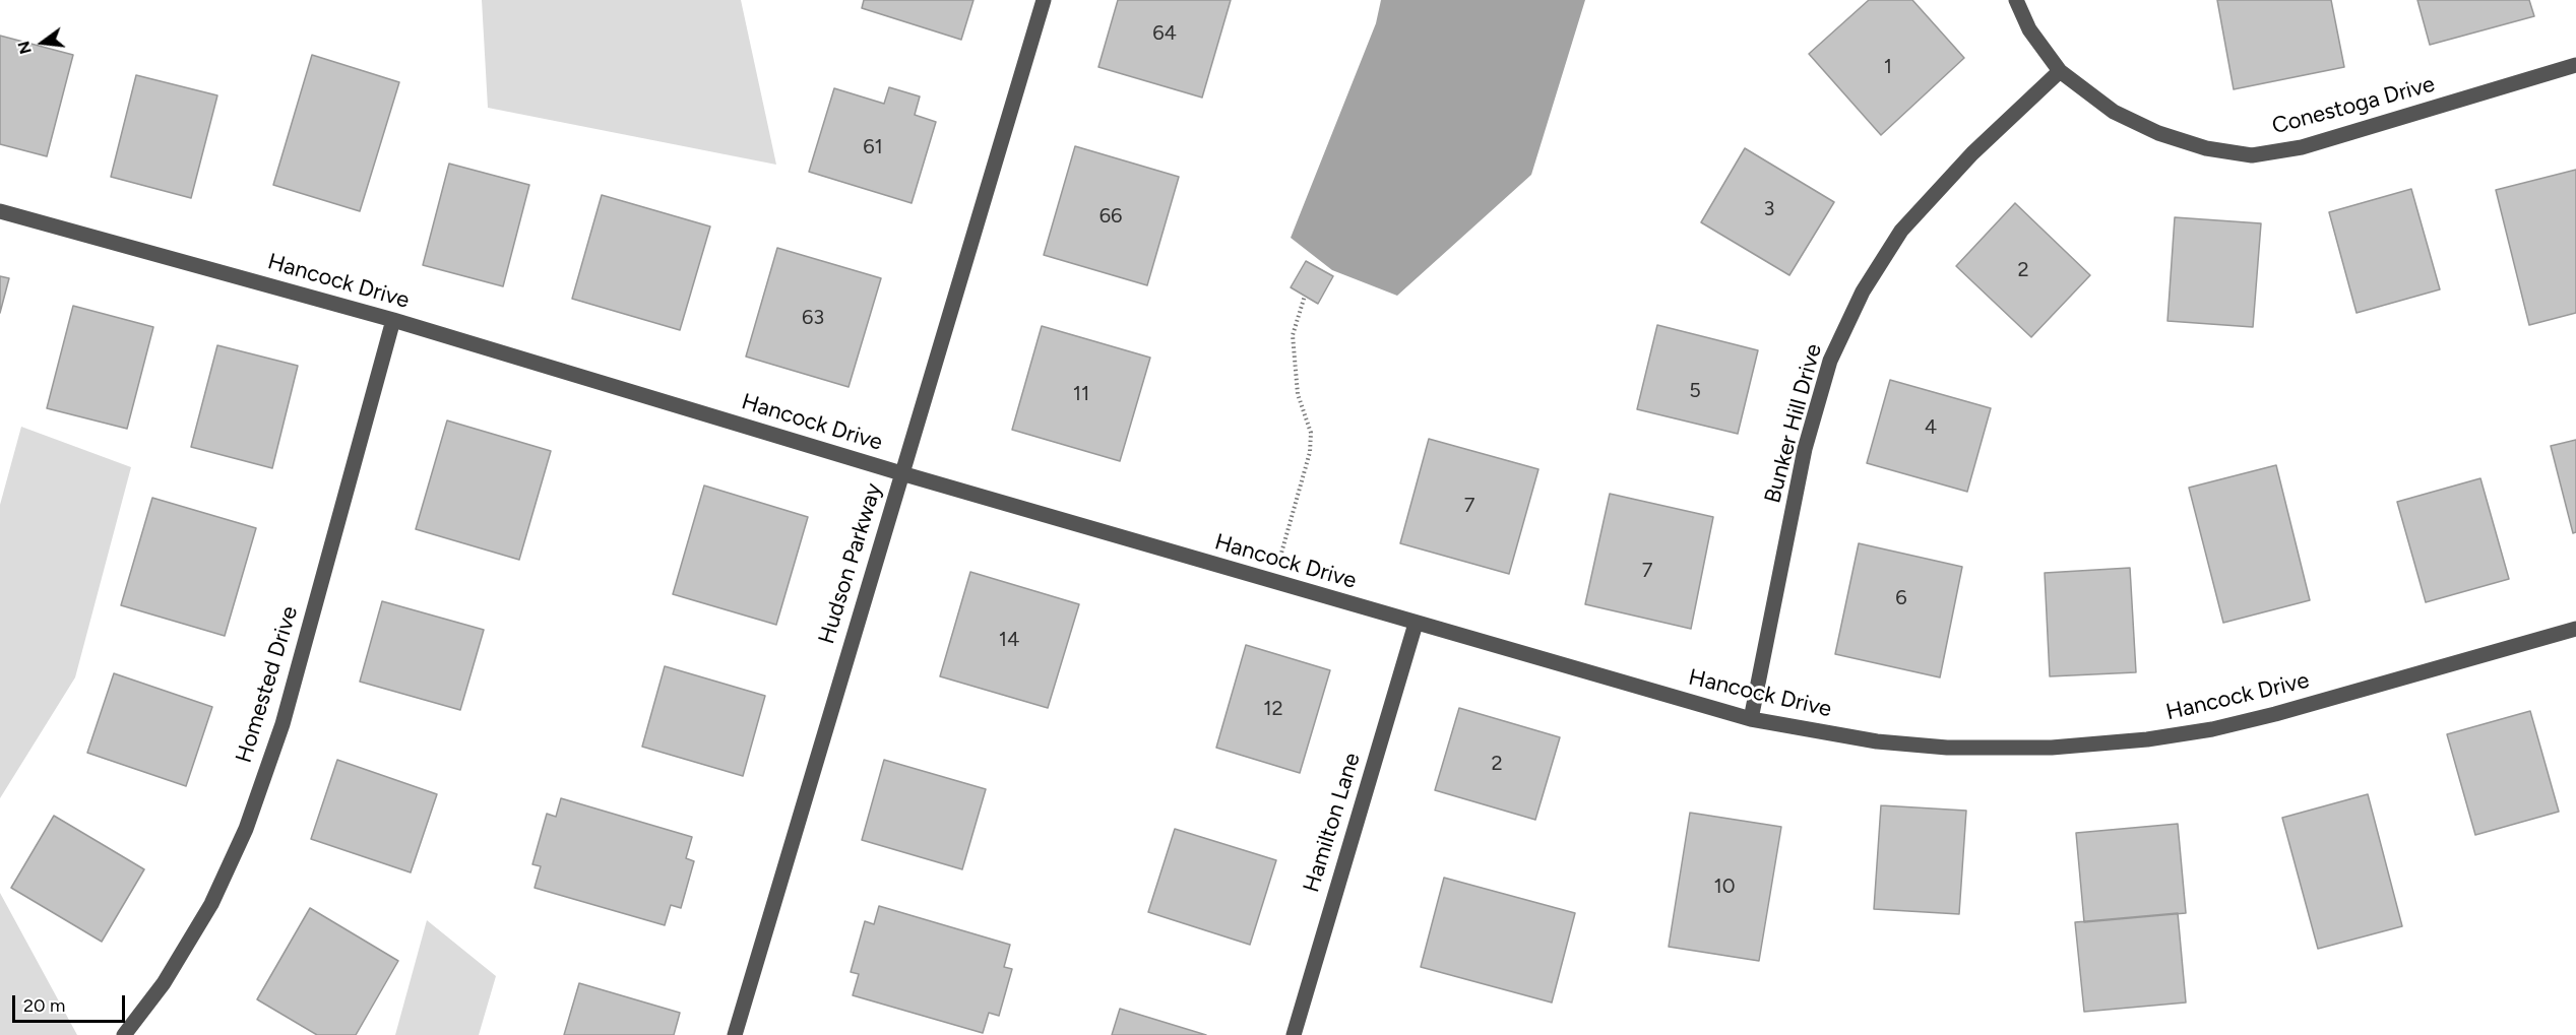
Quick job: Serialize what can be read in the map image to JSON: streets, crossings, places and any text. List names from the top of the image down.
{
  "streets": {
    "street": [
      "Conestoga Drive",
      "Hancock Drive",
      "Bunker Hill Drive",
      "Hudson Parkway",
      "Homested Drive",
      "Hamilton Lane"
    ]
  },
  "crossings": [
    ["Conestoga Drive", "Bunker Hill Drive"],
    ["Hancock Drive", "Bunker Hill Drive"],
    ["Hancock Drive", "Hudson Parkway"],
    ["Hancock Drive", "Homested Drive"],
    ["Hancock Drive", "Hamilton Lane"]
  ],
  "house_numbers": [
    "64",
    "1",
    "61",
    "3",
    "66",
    "2",
    "63",
    "5",
    "11",
    "4",
    "7",
    "7",
    "6",
    "14",
    "12",
    "2",
    "10"
  ],
  "scale_bar": "20 m",
  "north": "left"
}
